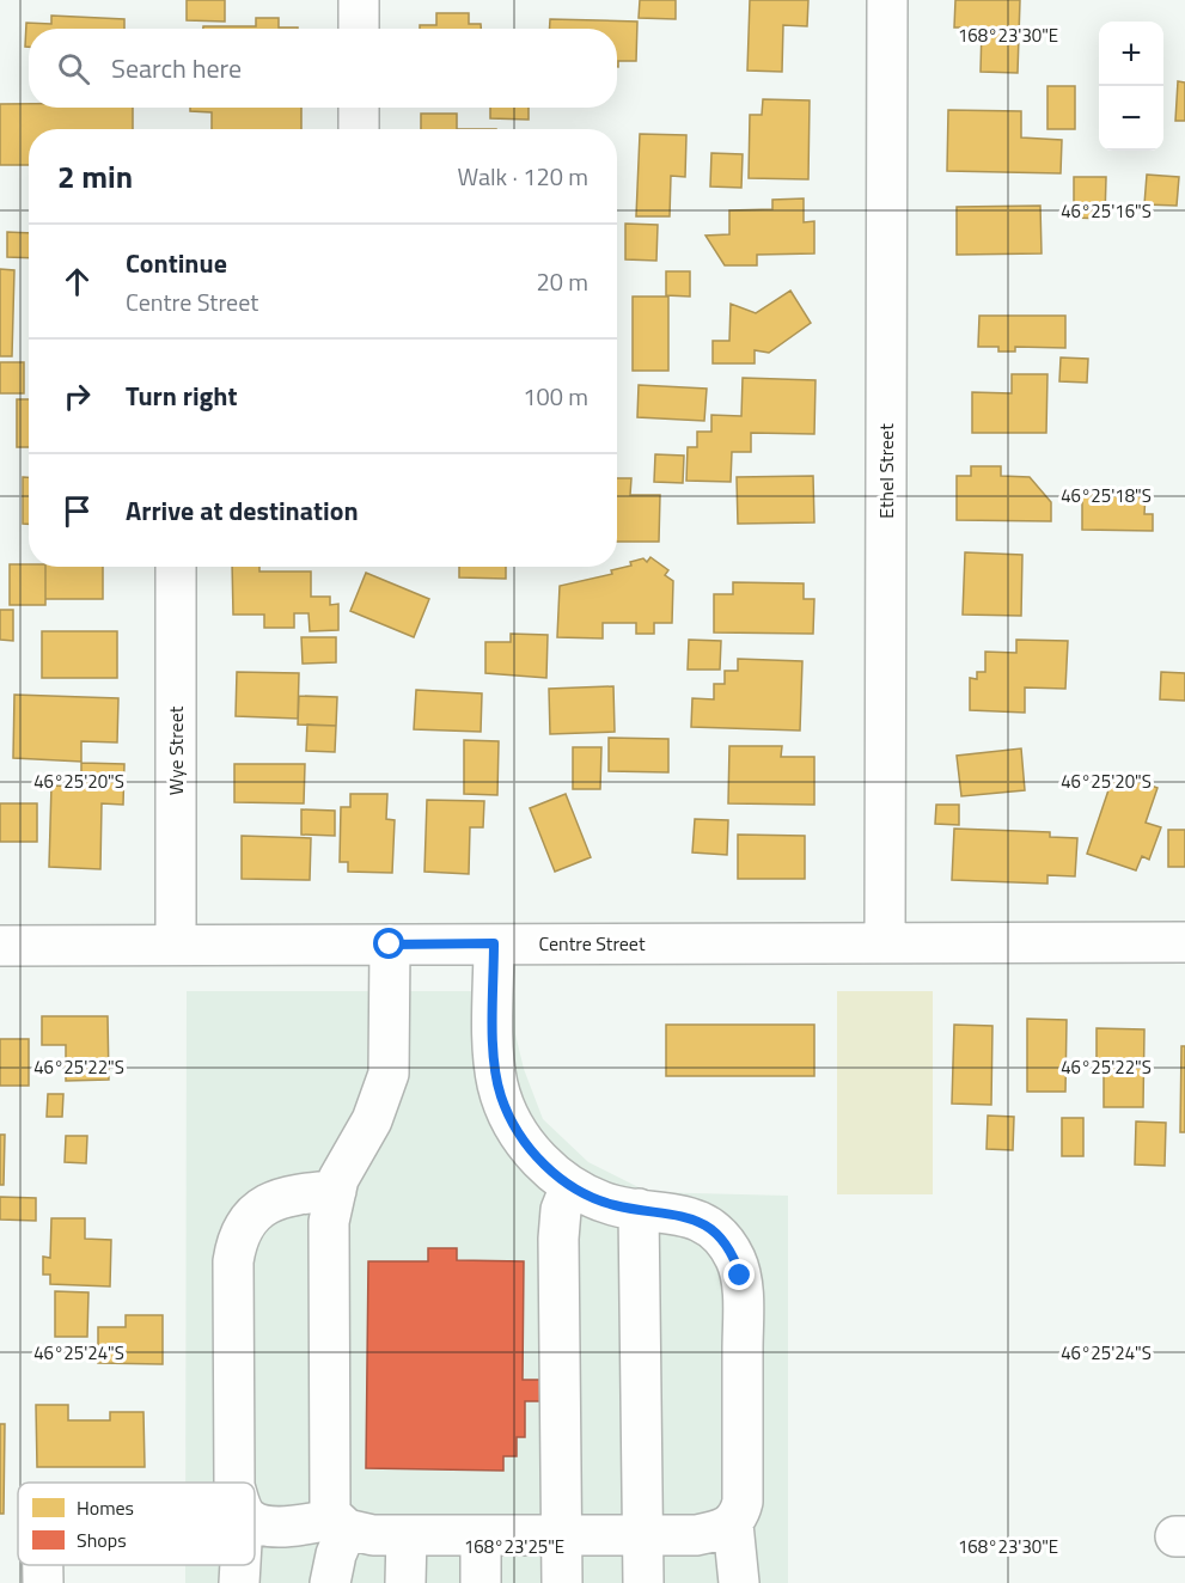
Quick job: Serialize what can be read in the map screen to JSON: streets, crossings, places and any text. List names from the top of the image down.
{
  "streets": {
    "street": ["Ethel Street", "Wye Street", "Centre Street"]
  },
  "crossings": [
    ["Ethel Street", "Centre Street"],
    ["Wye Street", "Centre Street"]
  ],
  "legend": ["Homes", "Shops"],
  "page": {
    "map_buttons": ["+", "−"],
    "search": "Search here",
    "heading": ["2 min", "Walk · 120 m"],
    "list": [
      ["Continue", "Centre Street", "20 m"],
      ["Turn right", "100 m"],
      "Arrive at destination"
    ]
  },
  "coordinates": [
    "168°23'30\"E",
    "46°25'16\"S",
    "46°25'18\"S",
    "46°25'20\"S",
    "46°25'22\"S",
    "46°25'24\"S",
    "168°23'25\"E"
  ]
}
